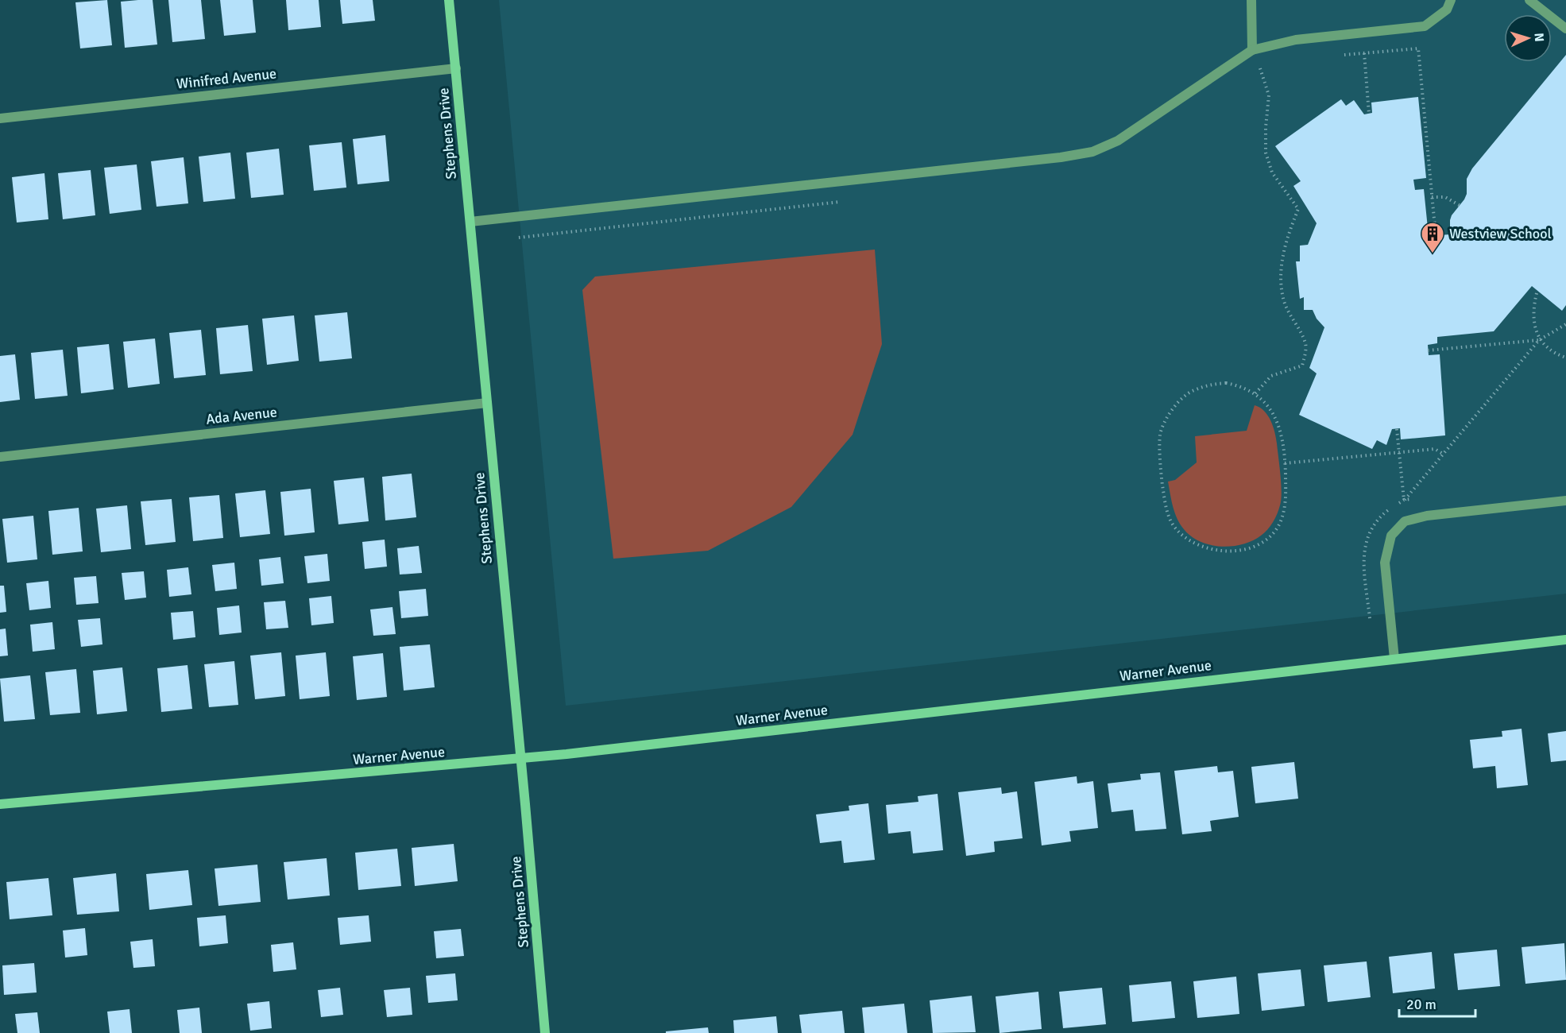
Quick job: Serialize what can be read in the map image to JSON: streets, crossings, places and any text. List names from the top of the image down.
{
  "streets": {
    "street": [
      "Winifred Avenue",
      "Stephens Drive",
      "Ada Avenue",
      "Warner Avenue"
    ]
  },
  "crossings": [
    ["Winifred Avenue", "Stephens Drive"],
    ["Stephens Drive", "Ada Avenue"],
    ["Stephens Drive", "Warner Avenue"]
  ],
  "places": {
    "building": ["Westview School"]
  },
  "scale_bar": "20 m",
  "north": "right"
}
